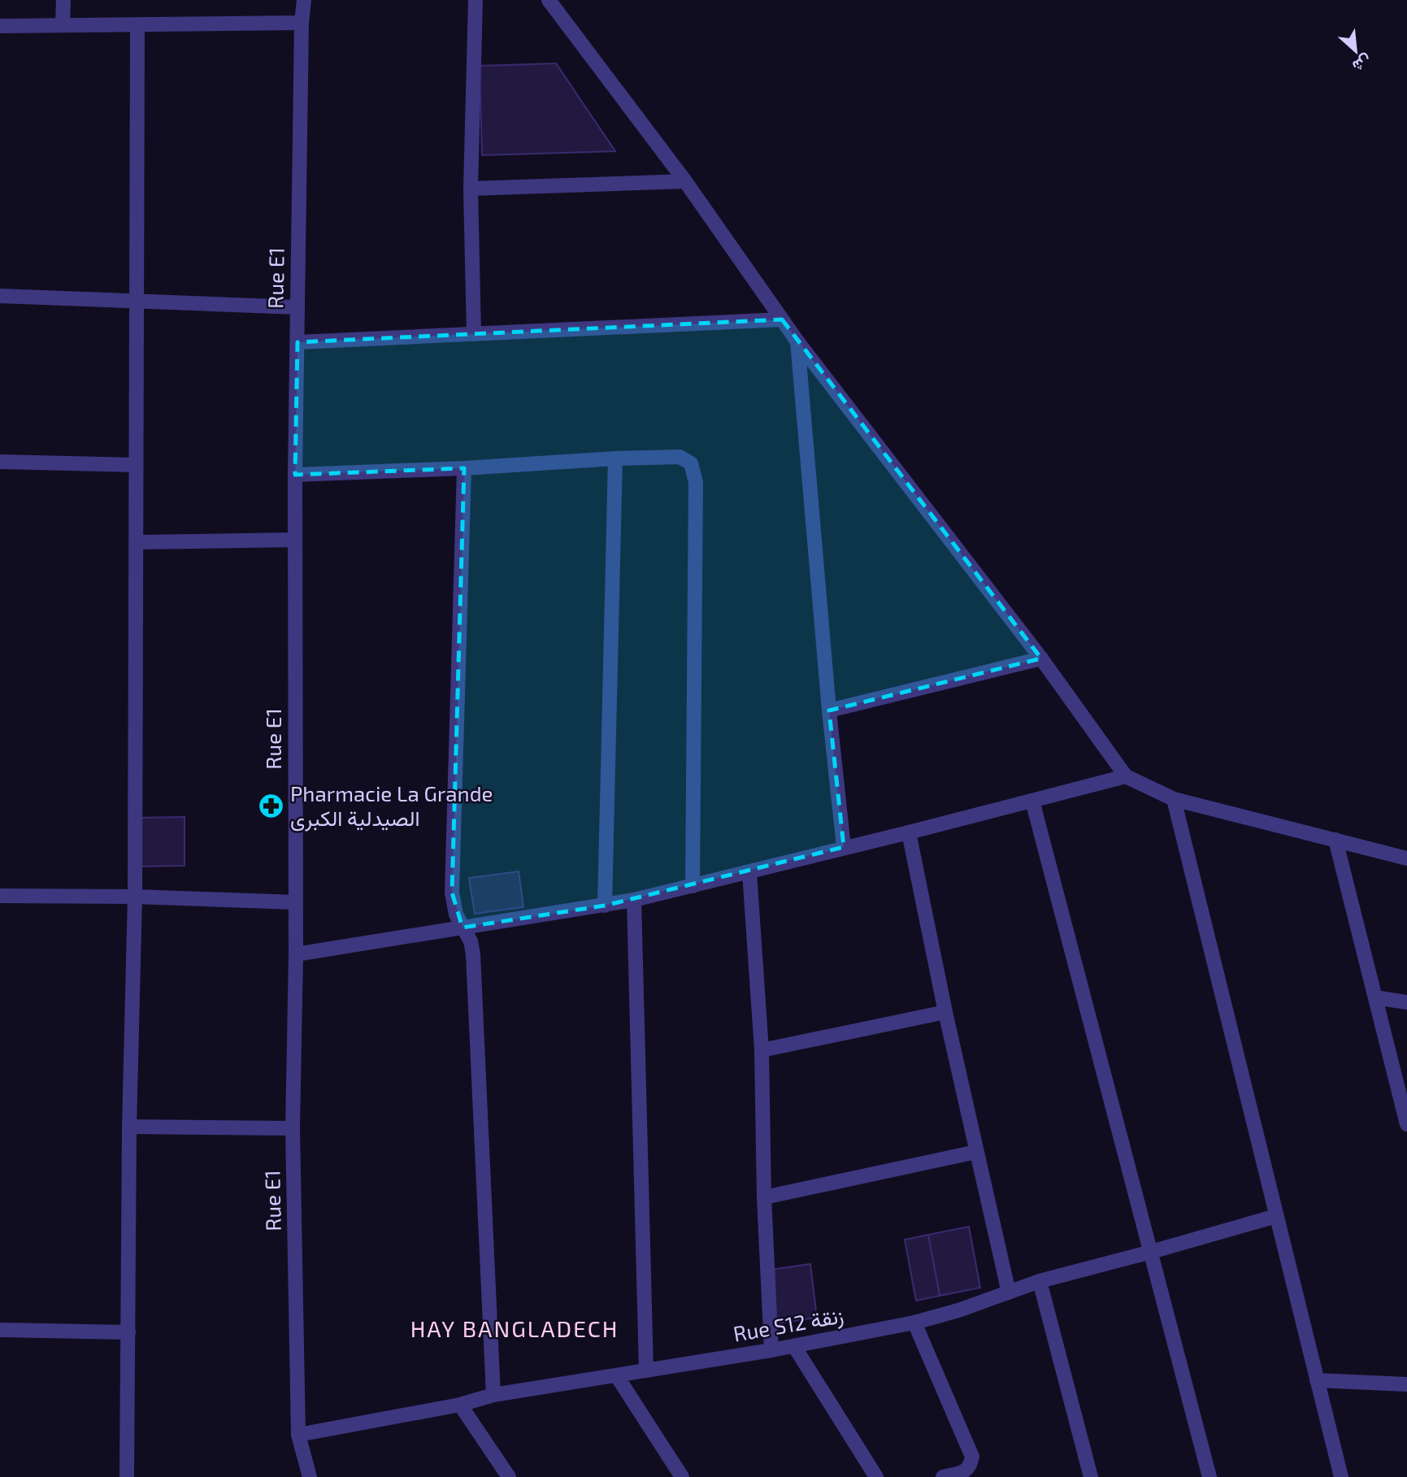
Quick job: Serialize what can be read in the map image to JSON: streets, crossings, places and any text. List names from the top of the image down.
{
  "streets": {
    "street": ["Rue E1", "Rue S12 زنقة"]
  },
  "crossings": [
    ["Rue E1", "Rue S12 زنقة"]
  ],
  "districts": ["HAY BANGLADECH"],
  "places": {
    "pharmacy": ["Pharmacie La Grande الصيدلية الكبرى"]
  },
  "north": "bottom right"
}
